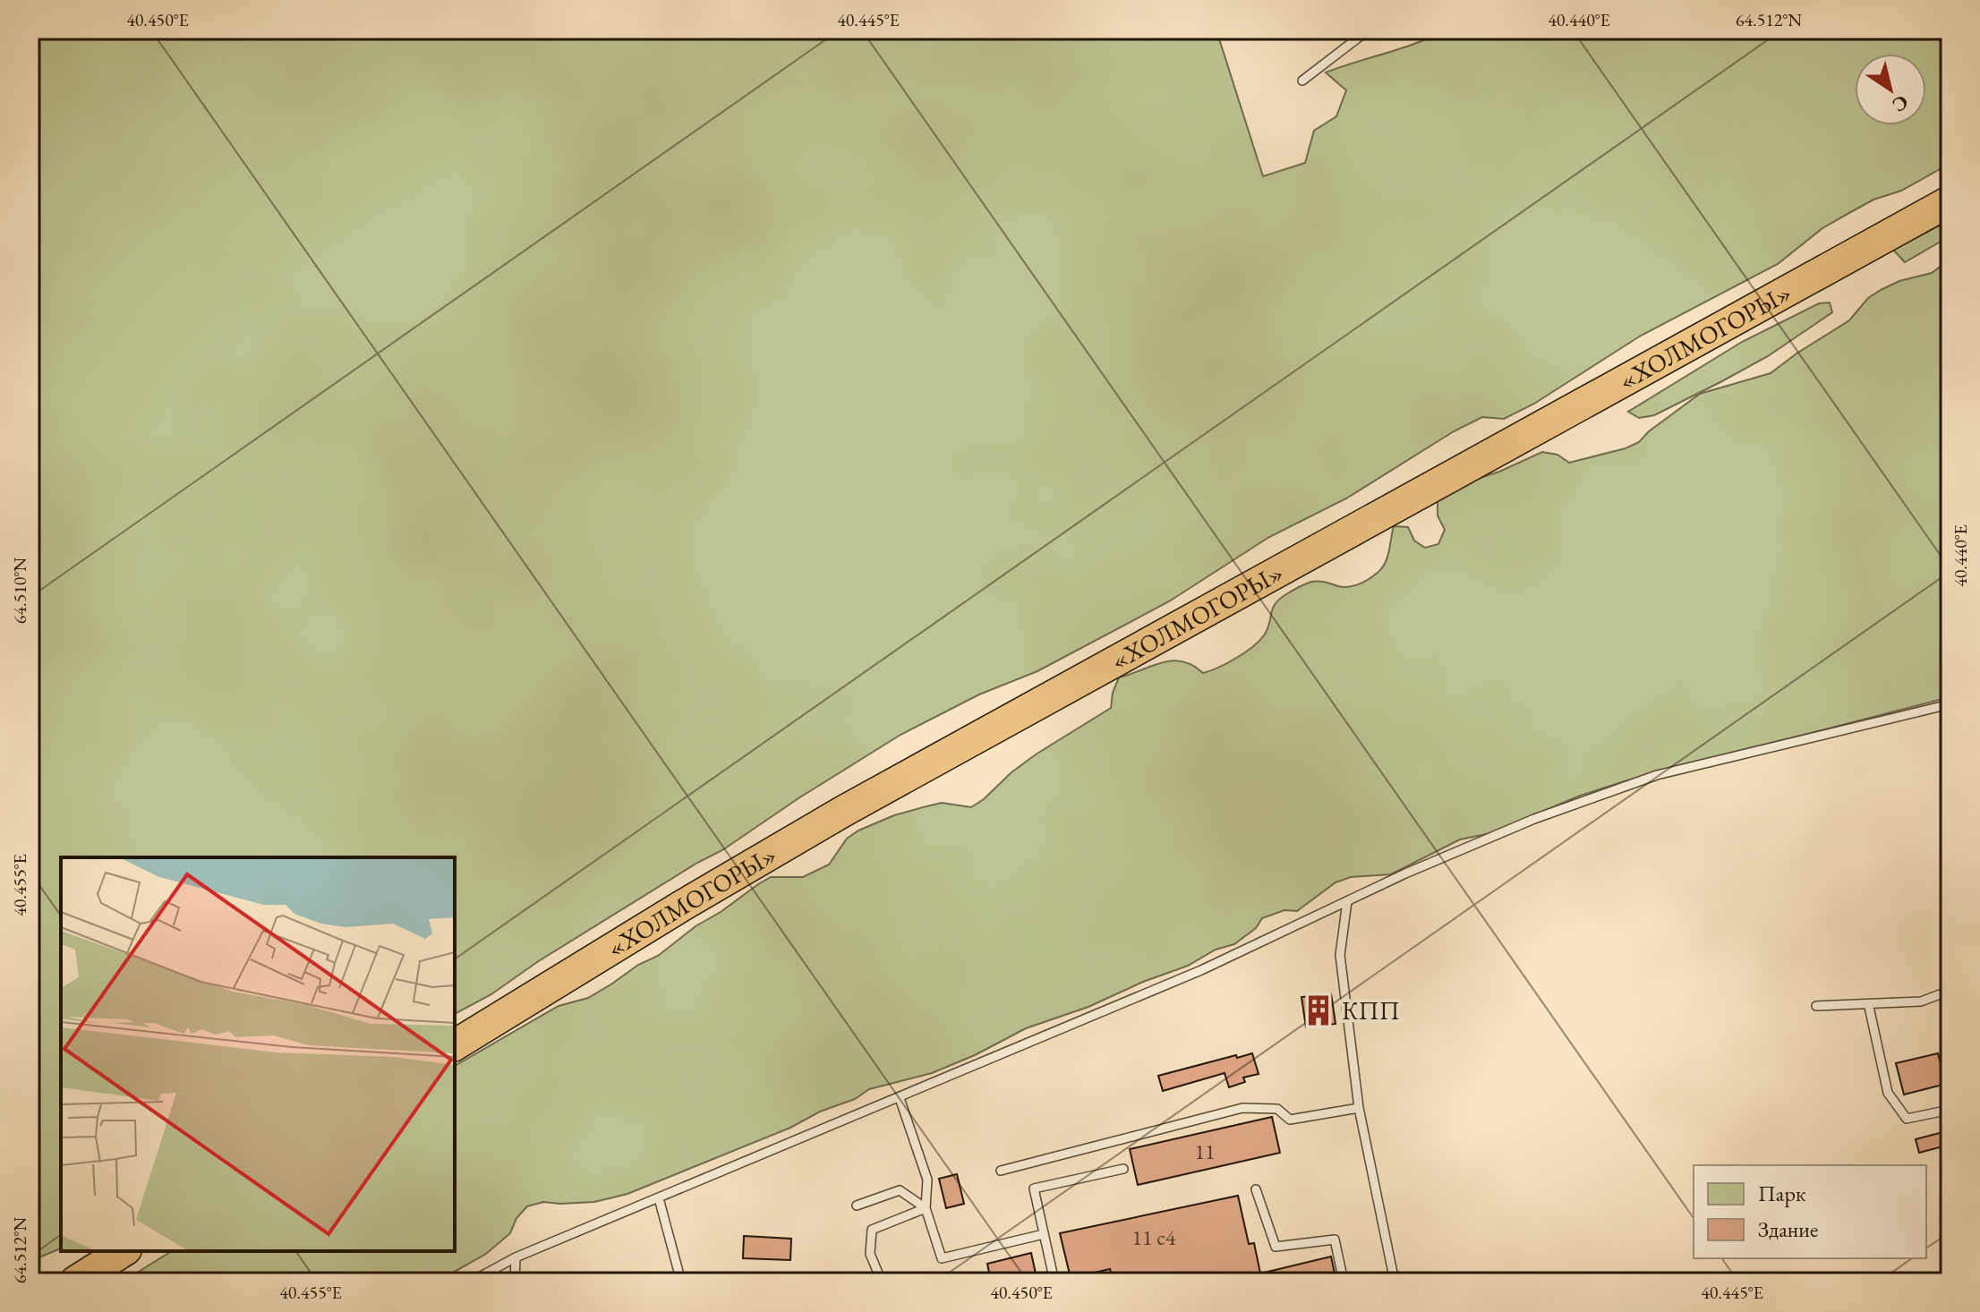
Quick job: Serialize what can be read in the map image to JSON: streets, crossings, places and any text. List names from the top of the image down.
{
  "streets": {
    "highway": ["«ХОЛМОГОРЫ»"]
  },
  "places": {
    "building": ["КПП"]
  },
  "house_numbers": ["11", "11 с4"],
  "legend": ["Парк", "Здание"],
  "north": "bottom right",
  "coordinates": [
    "40.450°E",
    "40.445°E",
    "40.440°E",
    "64.512°N",
    "64.510°N",
    "40.455°E"
  ]
}
